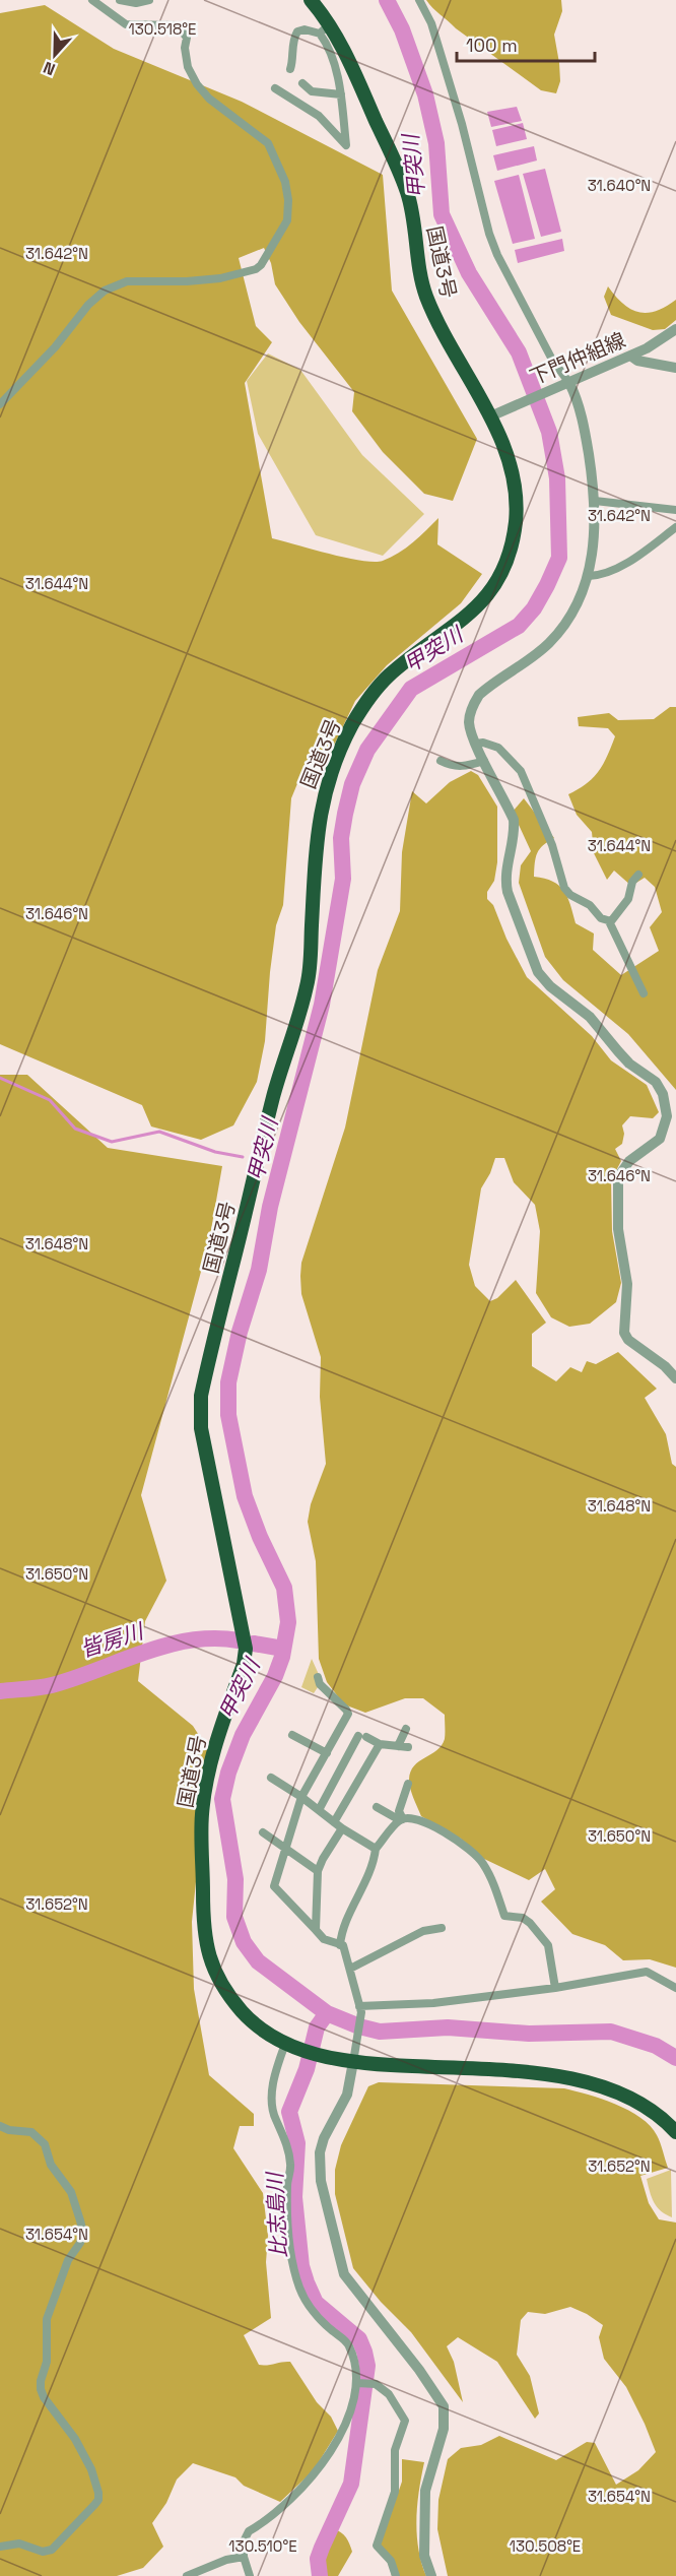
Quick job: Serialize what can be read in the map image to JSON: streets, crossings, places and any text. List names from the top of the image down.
{
  "streets": {
    "highway": ["国道3号"],
    "street": ["下門仲組線"]
  },
  "crossings": [
    ["国道3号", "下門仲組線"]
  ],
  "water": ["甲突川", "皆房川", "比志島川"],
  "scale_bar": "100 m",
  "north": "bottom",
  "coordinates": [
    "130.518°E",
    "31.640°N",
    "31.642°N",
    "31.644°N",
    "31.646°N",
    "31.648°N",
    "31.650°N",
    "31.652°N",
    "31.654°N",
    "130.510°E",
    "130.508°E"
  ]
}
